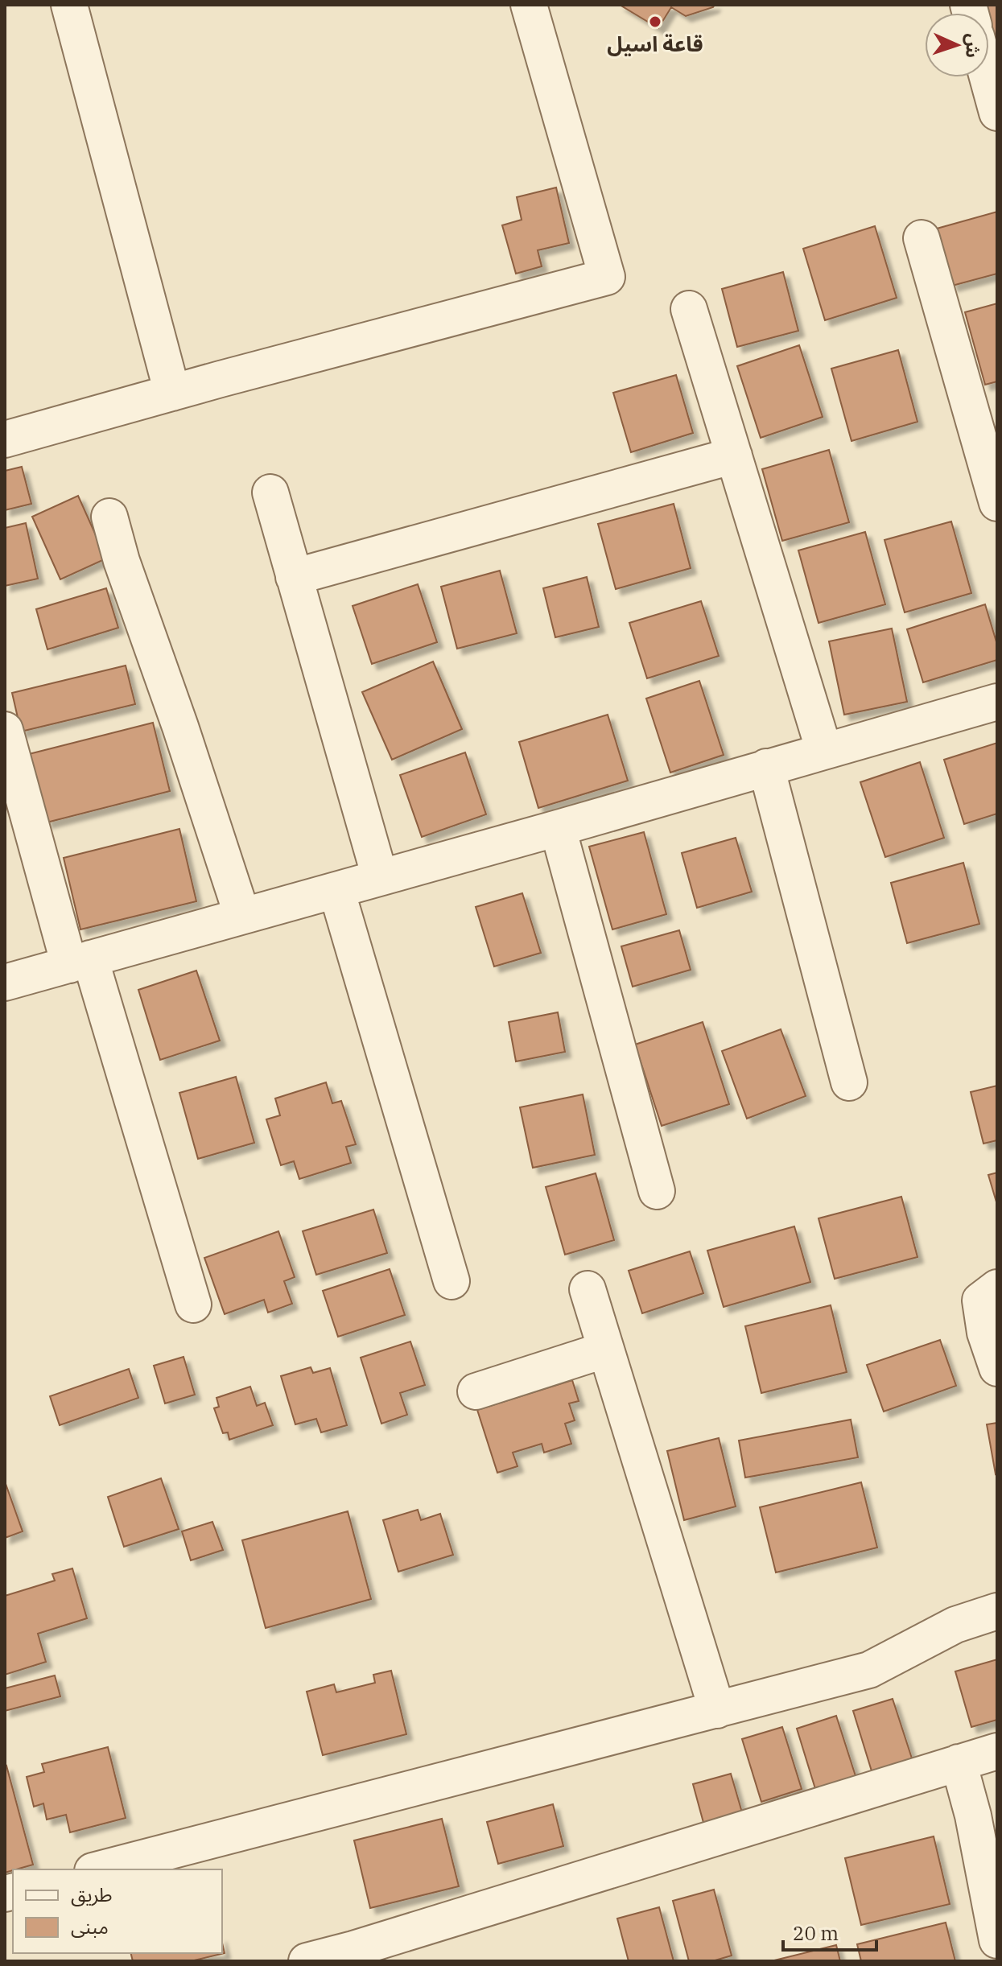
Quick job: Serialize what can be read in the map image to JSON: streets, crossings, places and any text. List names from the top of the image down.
{
  "places": ["قاعة اسيل"],
  "legend": ["طريق", "مبنى"],
  "scale_bar": "20 m",
  "north": "right"
}
